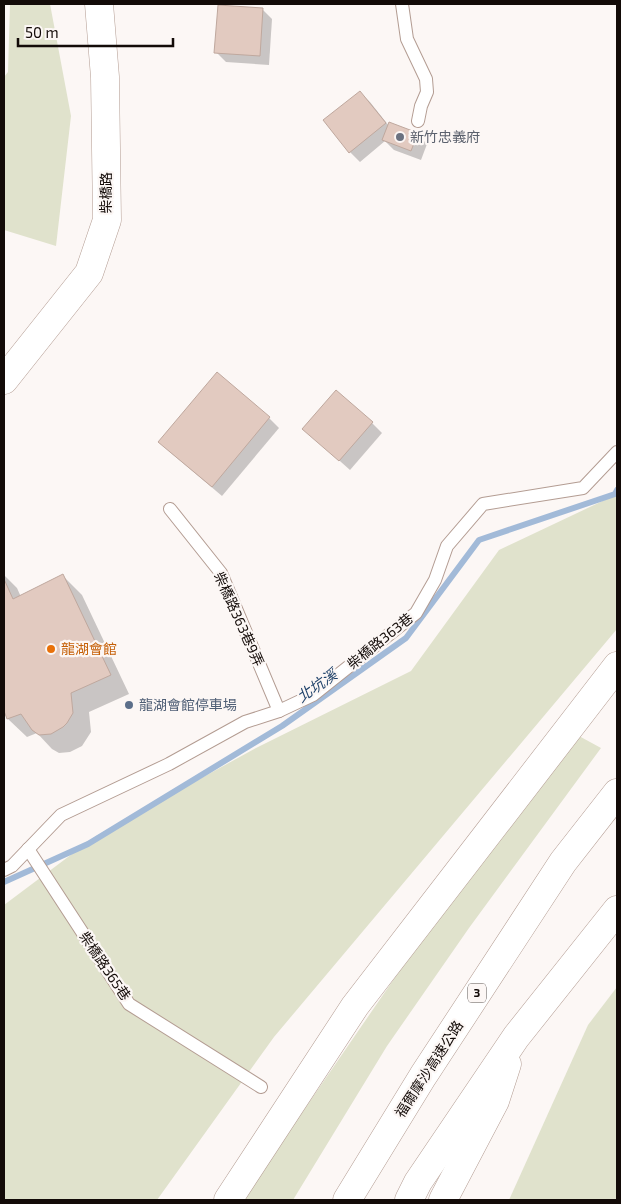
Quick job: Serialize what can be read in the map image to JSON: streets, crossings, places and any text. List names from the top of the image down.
{
  "streets": {
    "main road": ["柴橋路", "3", "福爾摩沙高速公路"],
    "lane": ["柴橋路363巷9弄", "柴橋路363巷", "柴橋路365巷"]
  },
  "crossings": [
    ["柴橋路363巷9弄", "柴橋路363巷"],
    ["柴橋路363巷", "柴橋路365巷"]
  ],
  "water": ["北坑溪"],
  "places": ["新竹忠義府", "龍湖會館", "龍湖會館停車場"],
  "scale_bar": "50 m"
}
